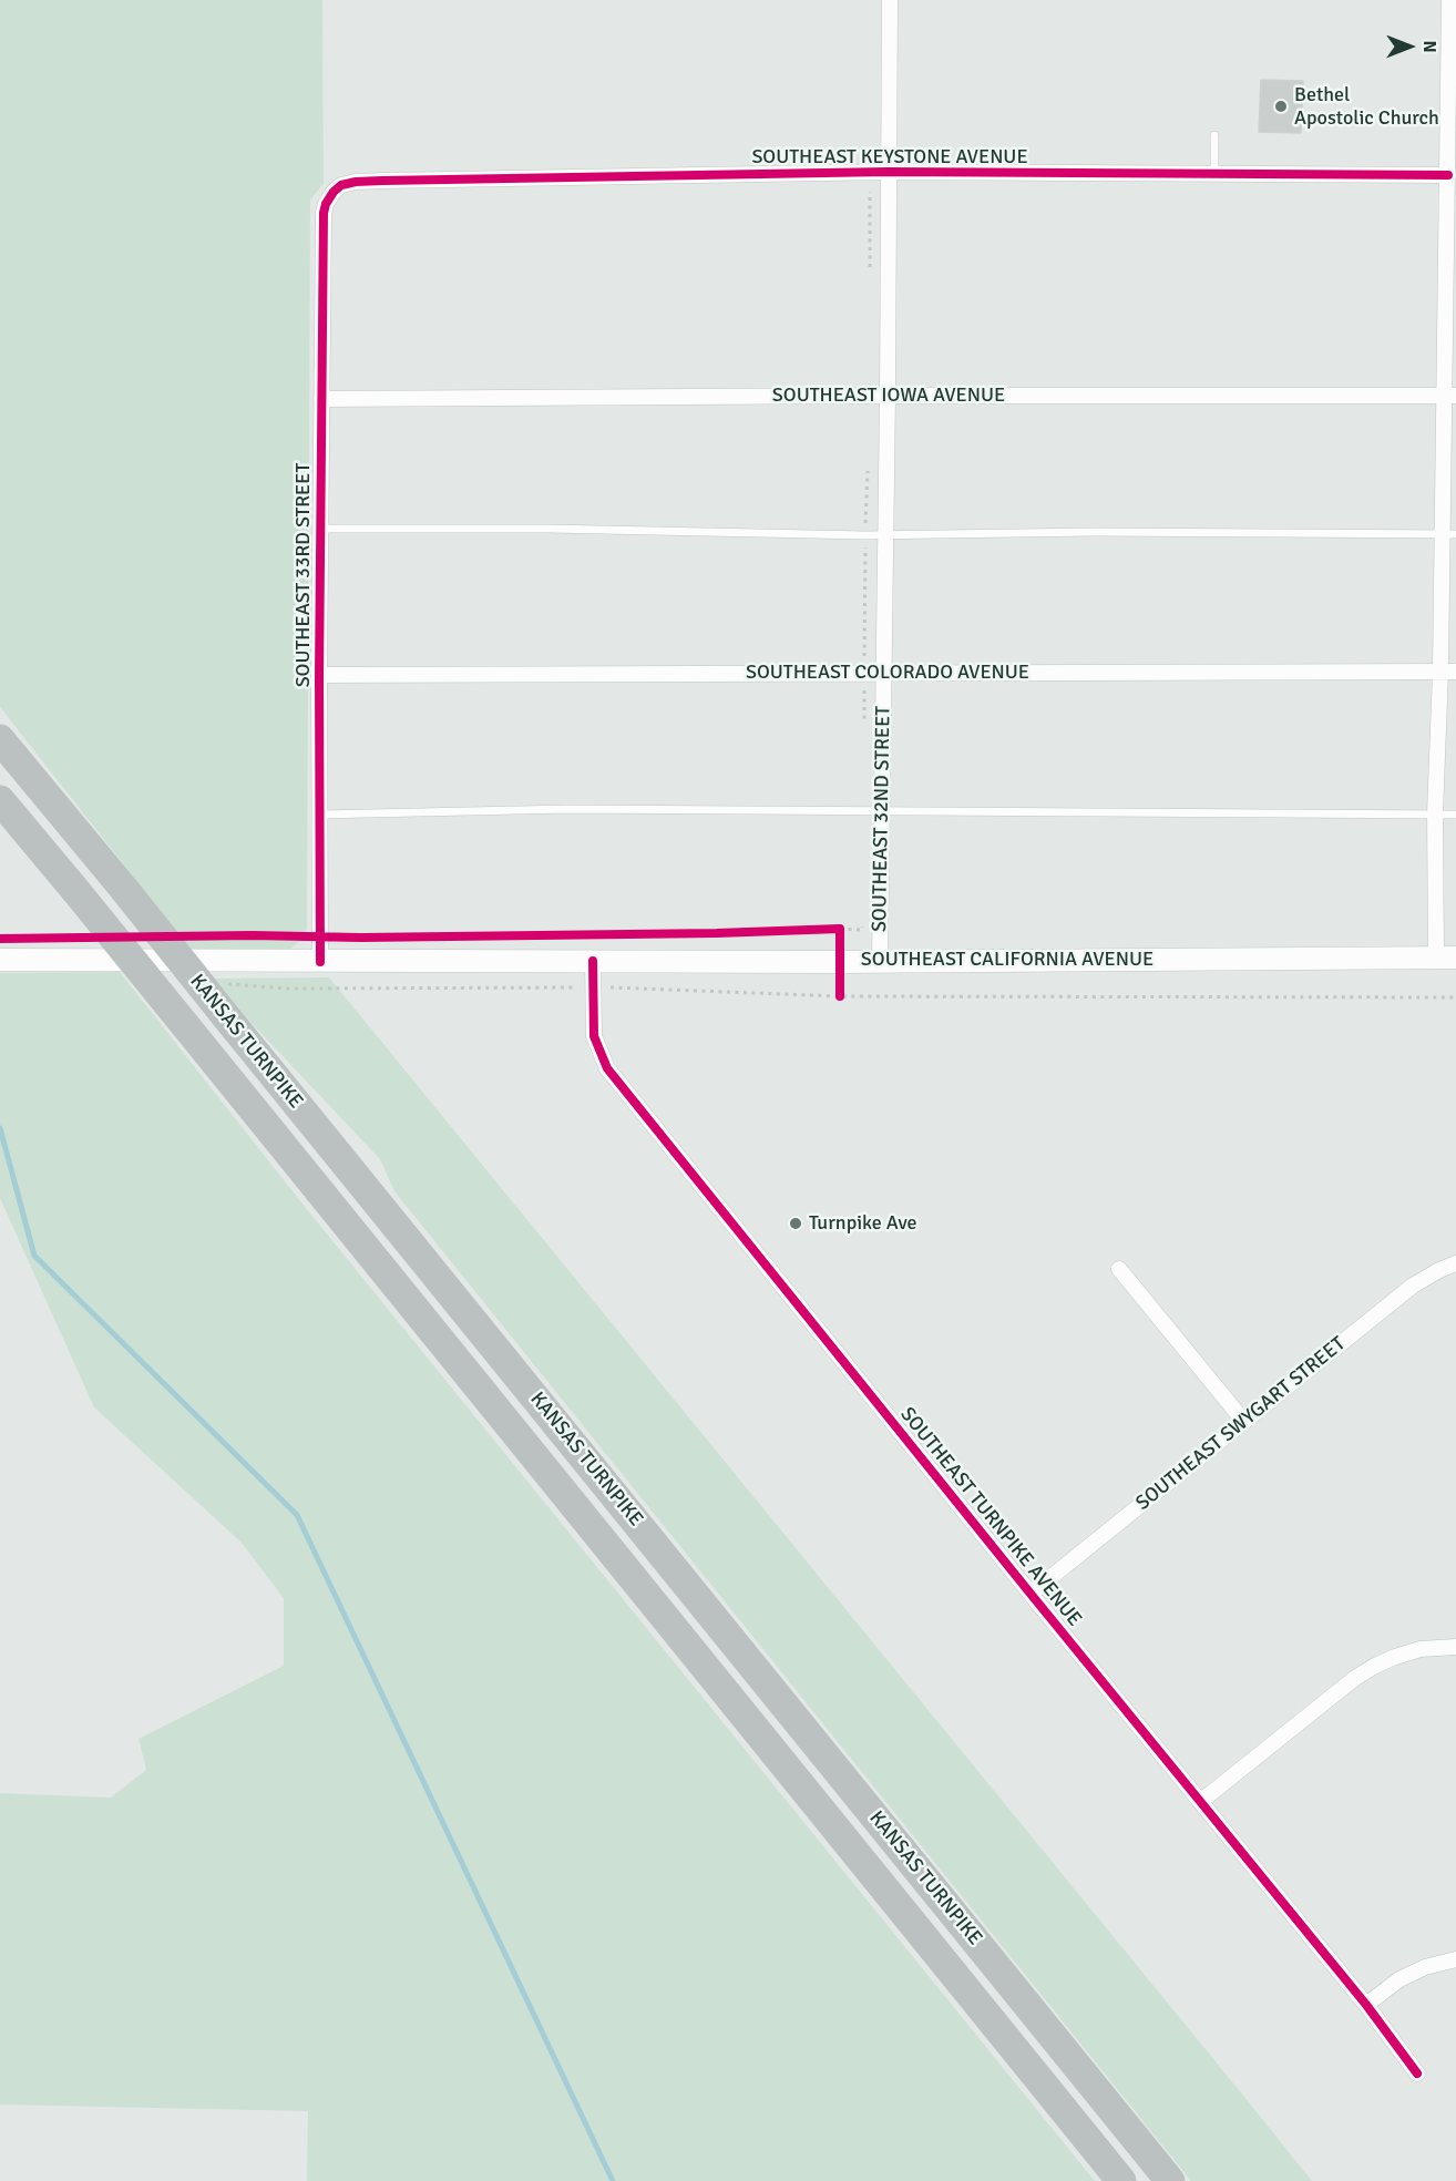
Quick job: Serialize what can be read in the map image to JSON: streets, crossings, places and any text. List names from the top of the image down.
{
  "streets": {
    "highway": ["KANSAS TURNPIKE"],
    "main road": ["SOUTHEAST CALIFORNIA AVENUE"],
    "street": [
      "SOUTHEAST KEYSTONE AVENUE",
      "SOUTHEAST IOWA AVENUE",
      "SOUTHEAST 33RD STREET",
      "SOUTHEAST COLORADO AVENUE",
      "SOUTHEAST 32ND STREET",
      "SOUTHEAST SWYGART STREET",
      "SOUTHEAST TURNPIKE AVENUE"
    ]
  },
  "crossings": [
    ["SOUTHEAST KEYSTONE AVENUE", "SOUTHEAST 33RD STREET"],
    ["SOUTHEAST KEYSTONE AVENUE", "SOUTHEAST 32ND STREET"],
    ["SOUTHEAST IOWA AVENUE", "SOUTHEAST 33RD STREET"],
    ["SOUTHEAST IOWA AVENUE", "SOUTHEAST 32ND STREET"],
    ["SOUTHEAST 33RD STREET", "SOUTHEAST COLORADO AVENUE"],
    ["SOUTHEAST 33RD STREET", "SOUTHEAST CALIFORNIA AVENUE"],
    ["SOUTHEAST COLORADO AVENUE", "SOUTHEAST 32ND STREET"],
    ["SOUTHEAST 32ND STREET", "SOUTHEAST CALIFORNIA AVENUE"],
    ["SOUTHEAST CALIFORNIA AVENUE", "SOUTHEAST TURNPIKE AVENUE"],
    ["SOUTHEAST SWYGART STREET", "SOUTHEAST TURNPIKE AVENUE"]
  ],
  "places": ["Bethel Apostolic Church", "Turnpike Ave"],
  "north": "right"
}
